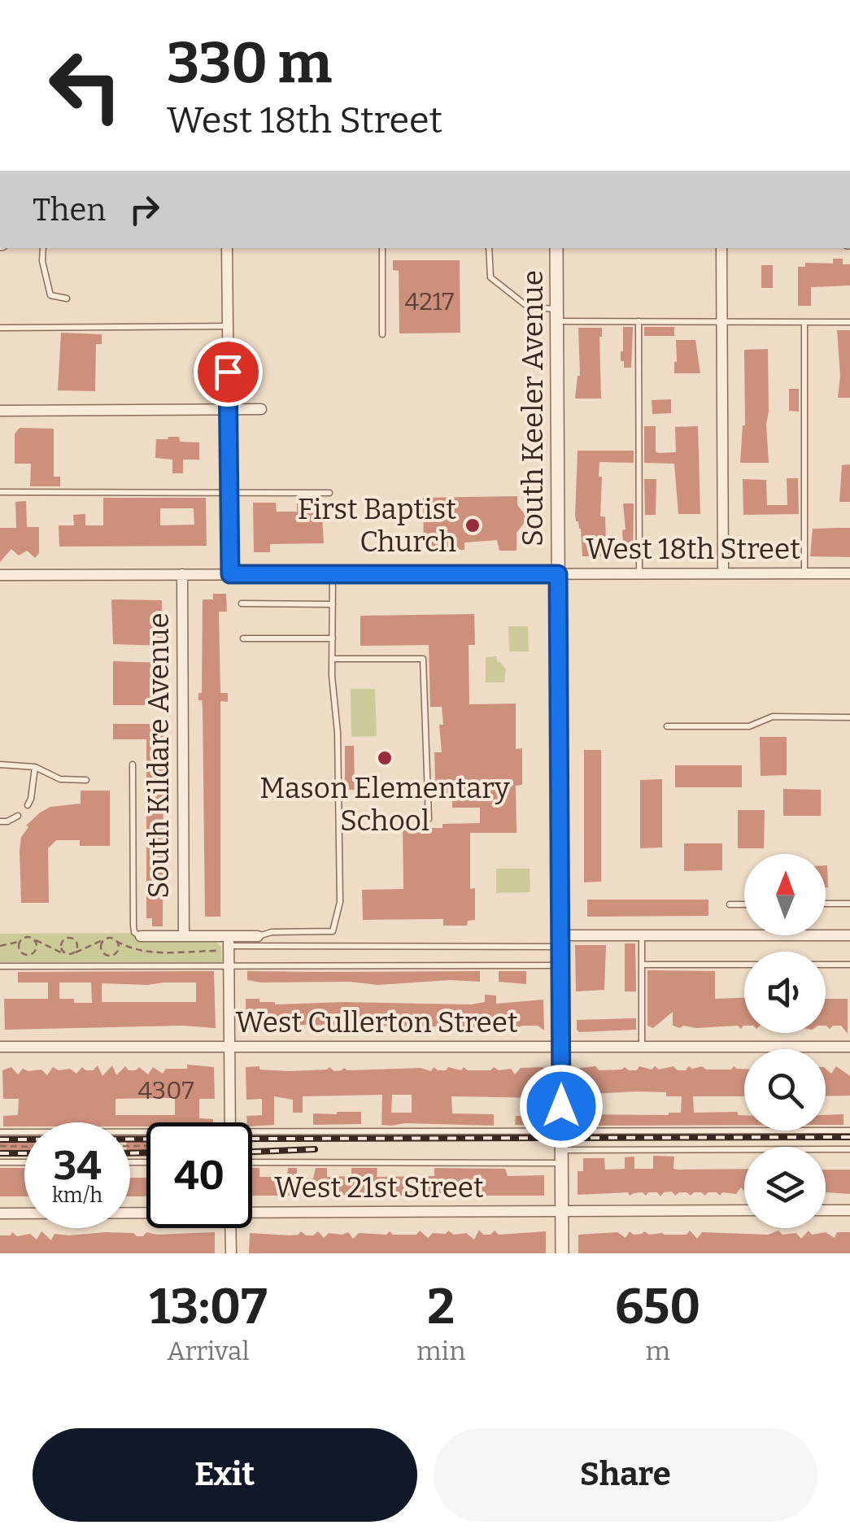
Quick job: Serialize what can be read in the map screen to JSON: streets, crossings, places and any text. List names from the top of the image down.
{
  "streets": {
    "street": [
      "South Keeler Avenue",
      "West 18th Street",
      "South Kildare Avenue",
      "West Cullerton Street",
      "West 21st Street"
    ]
  },
  "crossings": [
    ["South Keeler Avenue", "West 18th Street"],
    ["South Keeler Avenue", "West Cullerton Street"],
    ["South Keeler Avenue", "West 21st Street"],
    ["West 18th Street", "South Kildare Avenue"]
  ],
  "places": ["First Baptist Church", "Mason Elementary School"],
  "house_numbers": ["4217", "4307"],
  "north": "top",
  "page": {
    "turn": ["330 m", "West 18th Street"],
    "then": "Then",
    "speed": "34 km/h",
    "limit": "40",
    "eta": [
      "13:07",
      "Arrival",
      "2",
      "min",
      "650",
      "m"
    ],
    "buttons": ["Exit", "Share"]
  }
}
